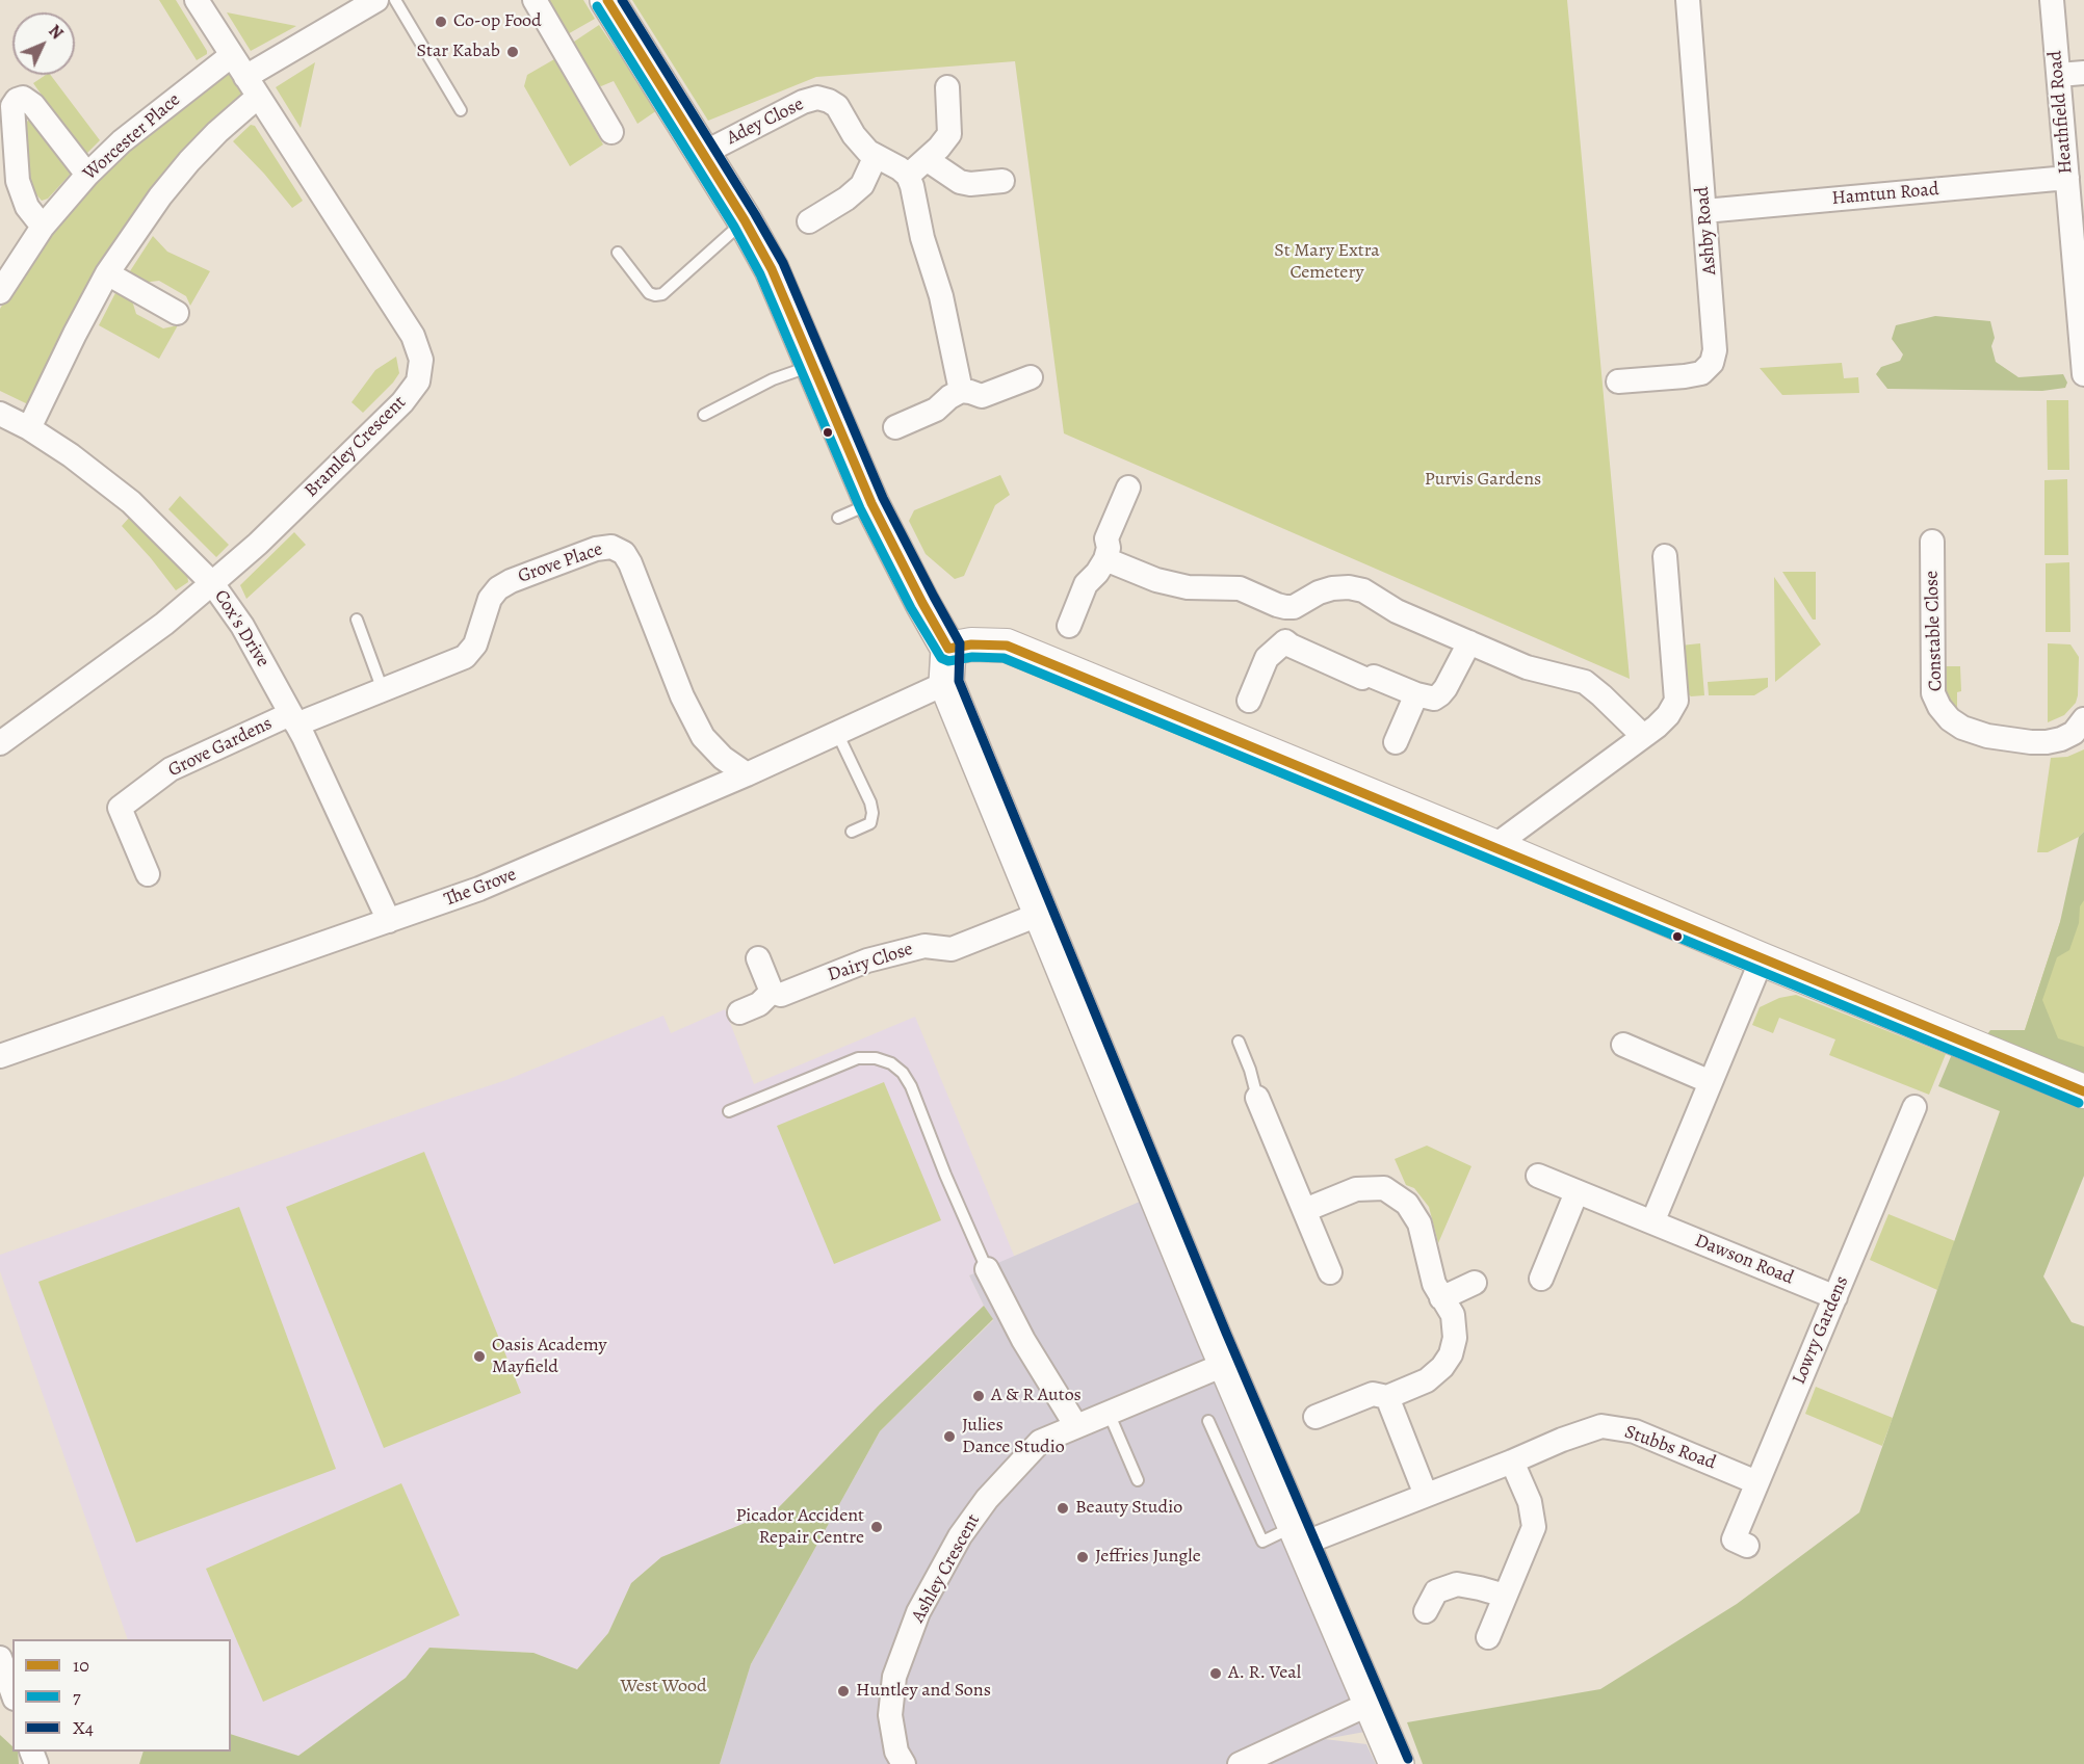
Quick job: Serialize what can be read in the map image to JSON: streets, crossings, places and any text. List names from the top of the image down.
{
  "streets": {
    "street": [
      "Heathfield Road",
      "Adey Close",
      "Worcester Place",
      "Hamtun Road",
      "Ashby Road",
      "Bramley Crescent",
      "Grove Place",
      "Cox's Drive",
      "Constable Close",
      "Grove Gardens",
      "The Grove",
      "Dairy Close",
      "Dawson Road",
      "Lowry Gardens",
      "Stubbs Road",
      "Ashley Crescent"
    ]
  },
  "crossings": [
    ["Heathfield Road", "Hamtun Road"],
    ["Worcester Place", "Bramley Crescent"],
    ["Hamtun Road", "Ashby Road"],
    ["Bramley Crescent", "Cox's Drive"],
    ["Grove Place", "Cox's Drive"],
    ["Grove Place", "Grove Gardens"],
    ["Grove Place", "The Grove"],
    ["Cox's Drive", "Grove Gardens"],
    ["Cox's Drive", "The Grove"],
    ["Dawson Road", "Lowry Gardens"],
    ["Lowry Gardens", "Stubbs Road"]
  ],
  "parks": ["St Mary Extra Cemetery", "Purvis Gardens", "West Wood"],
  "places": [
    "Co-op Food",
    "Star Kabab",
    "Oasis Academy Mayfield",
    "A & R Autos",
    "Julies Dance Studio",
    "Beauty Studio",
    "Picador Accident Repair Centre",
    "Jeffries Jungle",
    "A. R. Veal",
    "Huntley and Sons"
  ],
  "lines": ["transit line 10", "transit line X4", "transit line 7"],
  "legend": ["10", "7", "X4"],
  "north": "top right"
}
